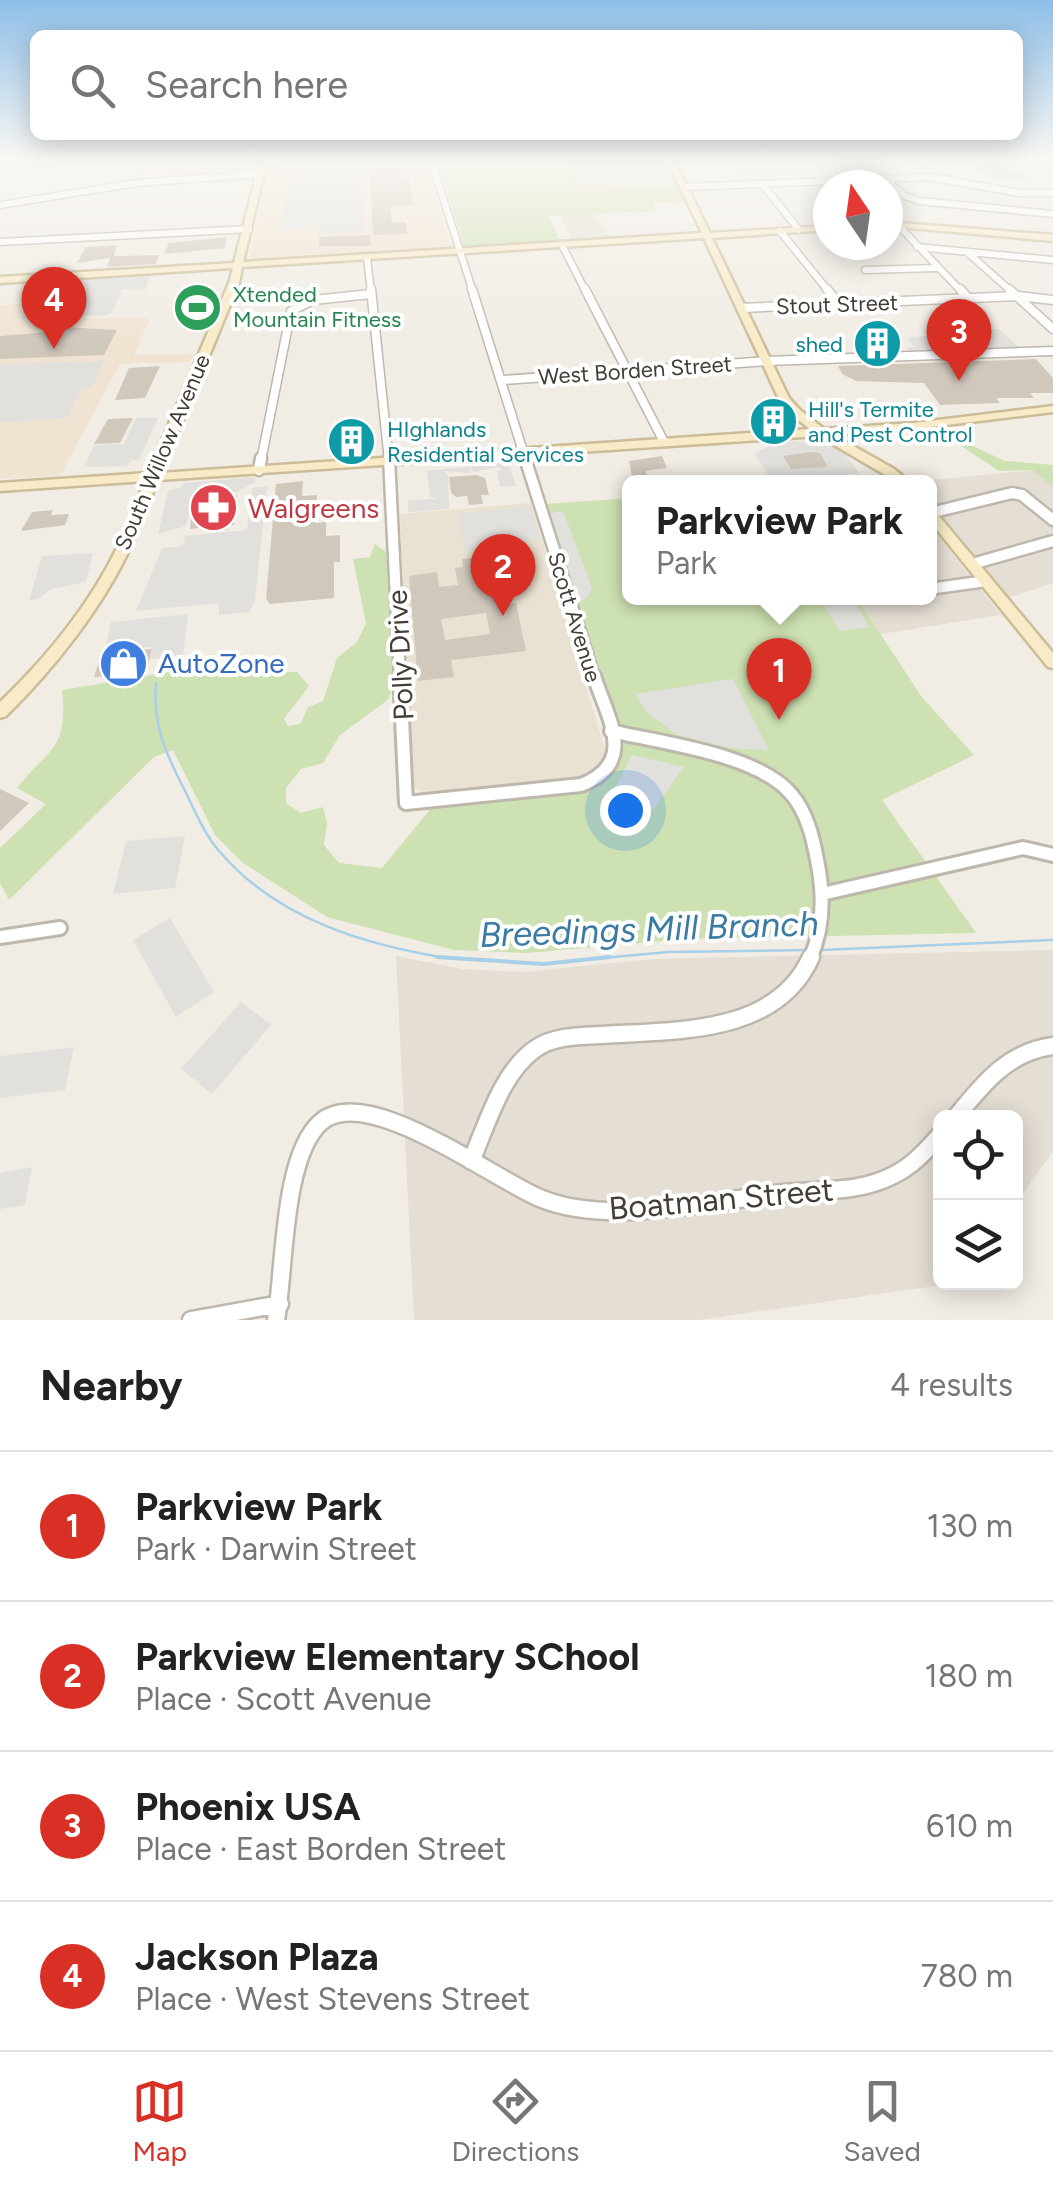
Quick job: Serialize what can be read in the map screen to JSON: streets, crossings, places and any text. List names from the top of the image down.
{
  "streets": {
    "street": [
      "Stout Street",
      "West Borden Street",
      "South Willow Avenue",
      "Scott Avenue",
      "Polly Drive",
      "Boatman Street"
    ]
  },
  "crossings": [
    ["West Borden Street", "Scott Avenue"],
    ["Scott Avenue", "Polly Drive"]
  ],
  "water": ["Breedings Mill Branch"],
  "places": {
    "sports": ["Xtended Mountain Fitness"],
    "building": ["shed", "Hill's Termite and Pest Control", "HIghlands Residential Services"],
    "pharmacy": ["Walgreens"],
    "shop": ["AutoZone"]
  },
  "north": "top",
  "page": {
    "search": "Search here",
    "pins": [
      "4",
      "3",
      "2",
      "1"
    ],
    "popup": ["Parkview Park", "Park"],
    "heading": ["Nearby", "4 results"],
    "list": [
      {
        "mark": "1",
        "name": "Parkview Park",
        "note": "Park · Darwin Street",
        "value": "130 m"
      },
      {
        "mark": "2",
        "name": "Parkview Elementary SChool",
        "note": "Place · Scott Avenue",
        "value": "180 m"
      },
      {
        "mark": "3",
        "name": "Phoenix USA",
        "note": "Place · East Borden Street",
        "value": "610 m"
      },
      {
        "mark": "4",
        "name": "Jackson Plaza",
        "note": "Place · West Stevens Street",
        "value": "780 m"
      }
    ],
    "nav": ["Map", "Directions", "Saved"]
  }
}
